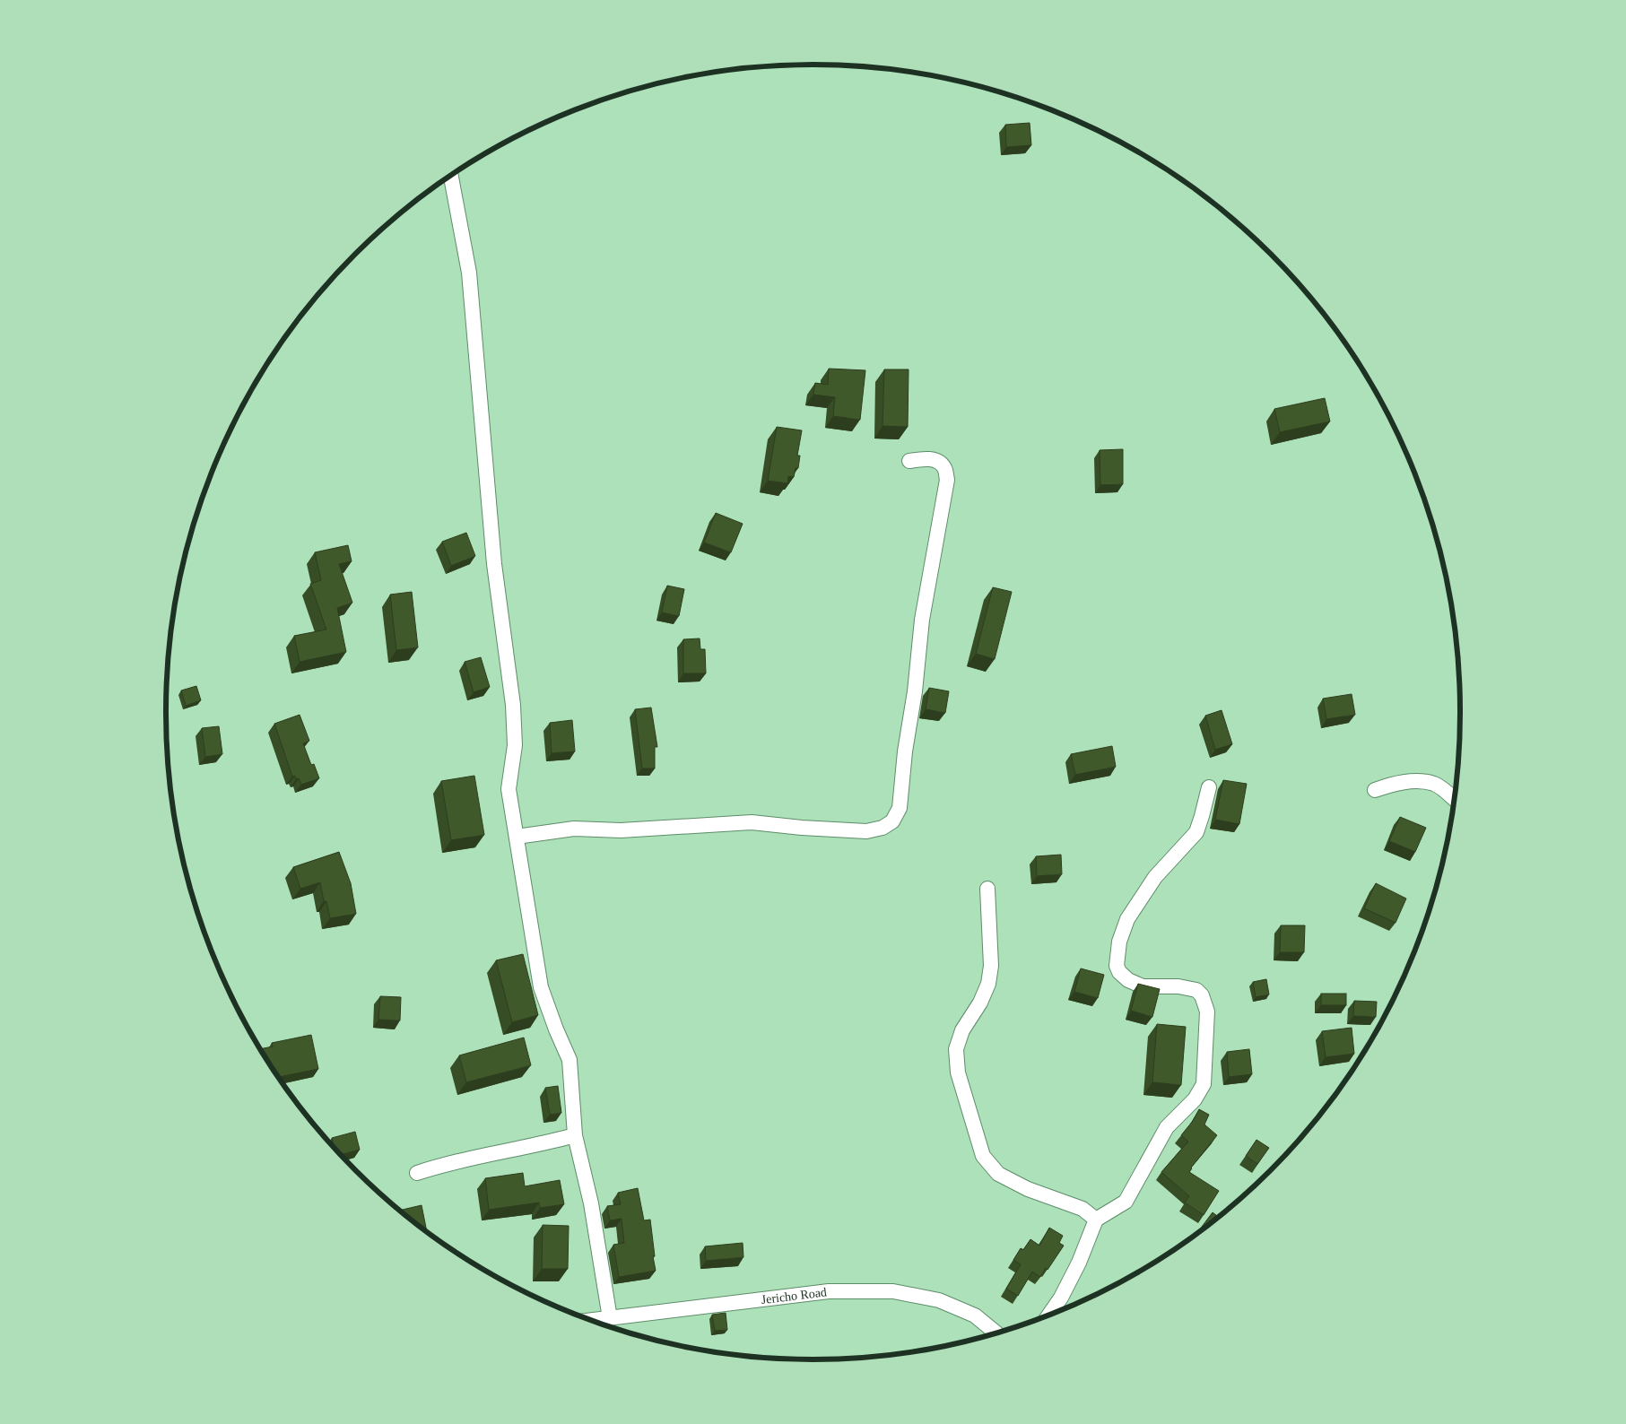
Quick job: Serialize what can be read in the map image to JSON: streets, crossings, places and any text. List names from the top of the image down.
{
  "streets": {
    "street": ["Jericho Road"]
  }
}
